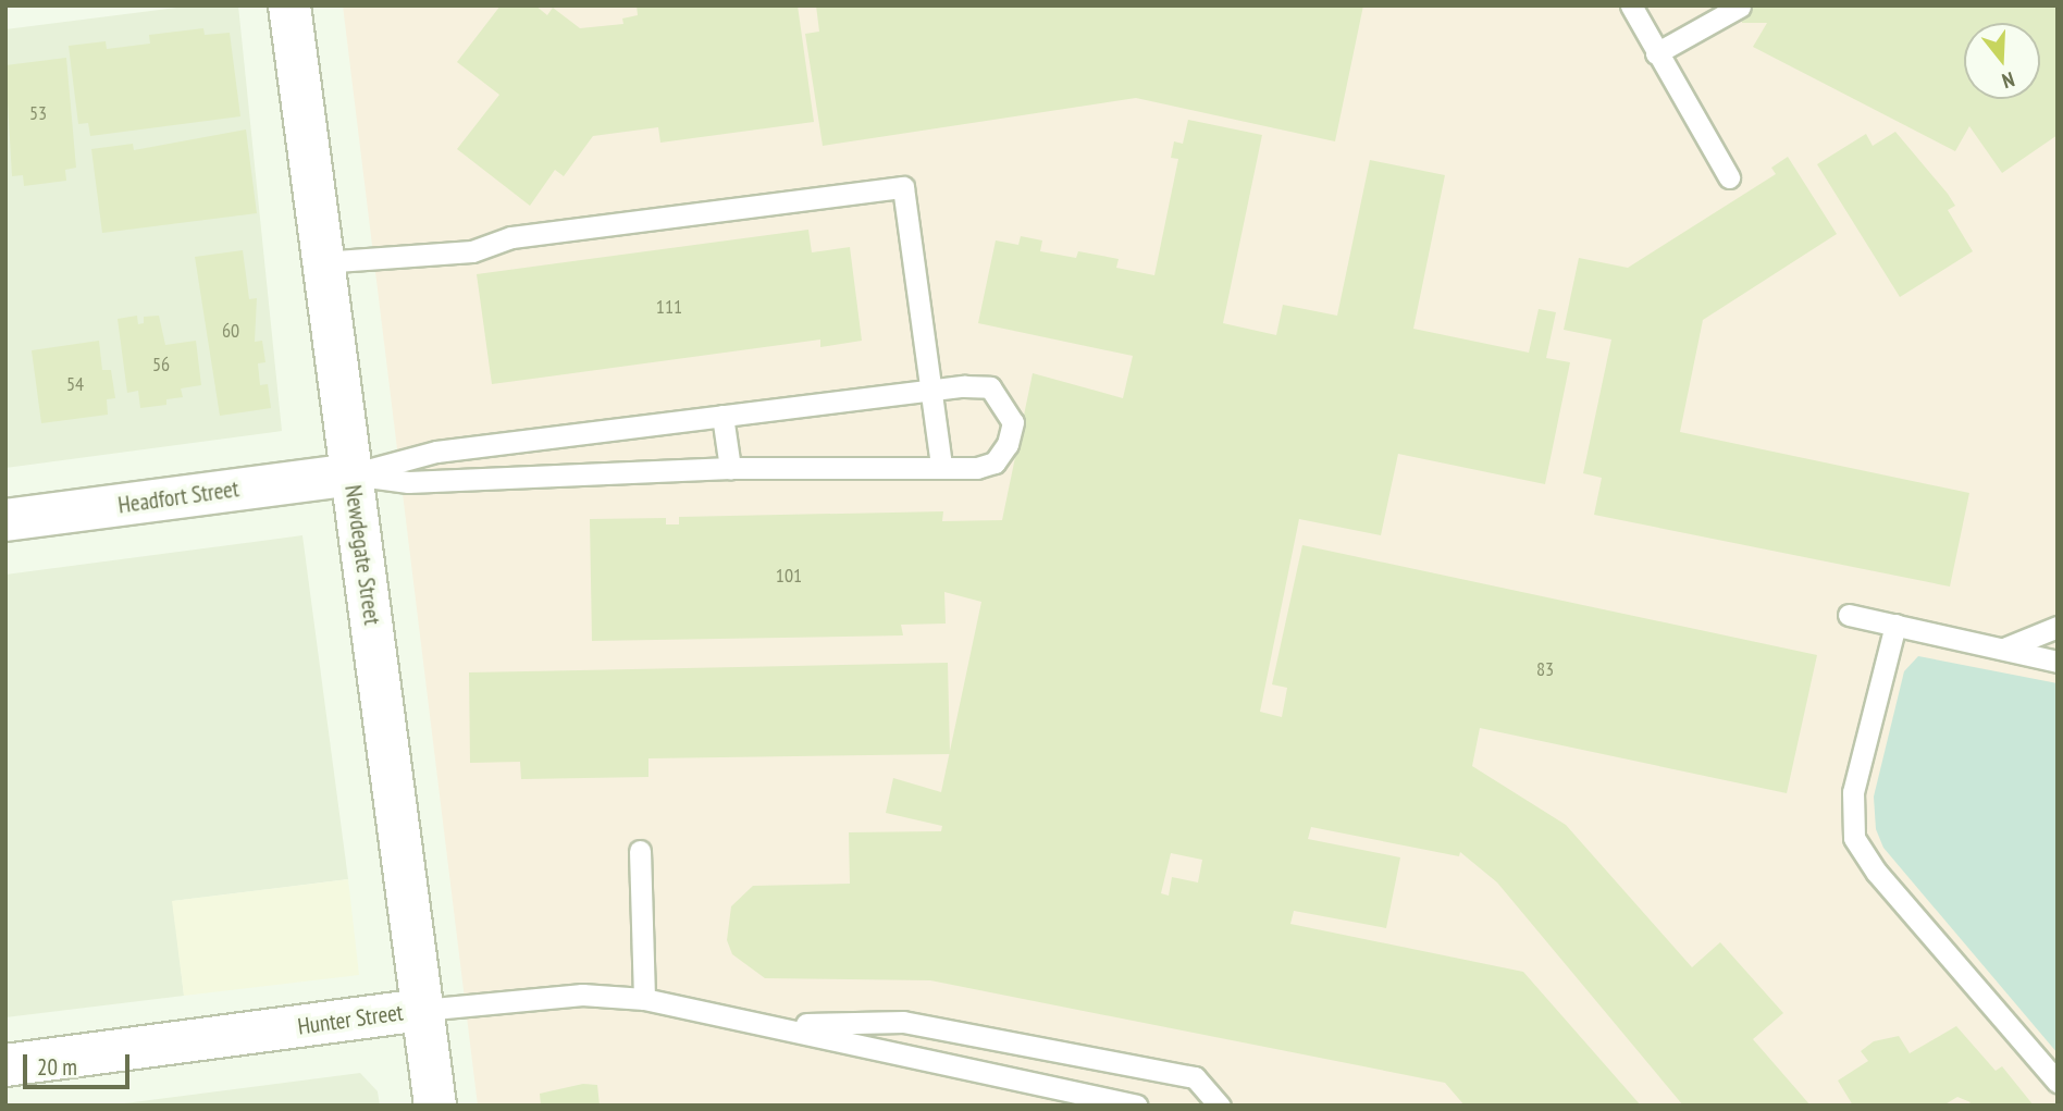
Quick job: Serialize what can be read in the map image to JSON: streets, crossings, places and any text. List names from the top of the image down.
{
  "streets": {
    "street": ["Headfort Street", "Newdegate Street", "Hunter Street"]
  },
  "crossings": [
    ["Headfort Street", "Newdegate Street"],
    ["Newdegate Street", "Hunter Street"]
  ],
  "house_numbers": [
    "53",
    "111",
    "60",
    "56",
    "54",
    "101",
    "83"
  ],
  "scale_bar": "20 m",
  "north": "bottom"
}
